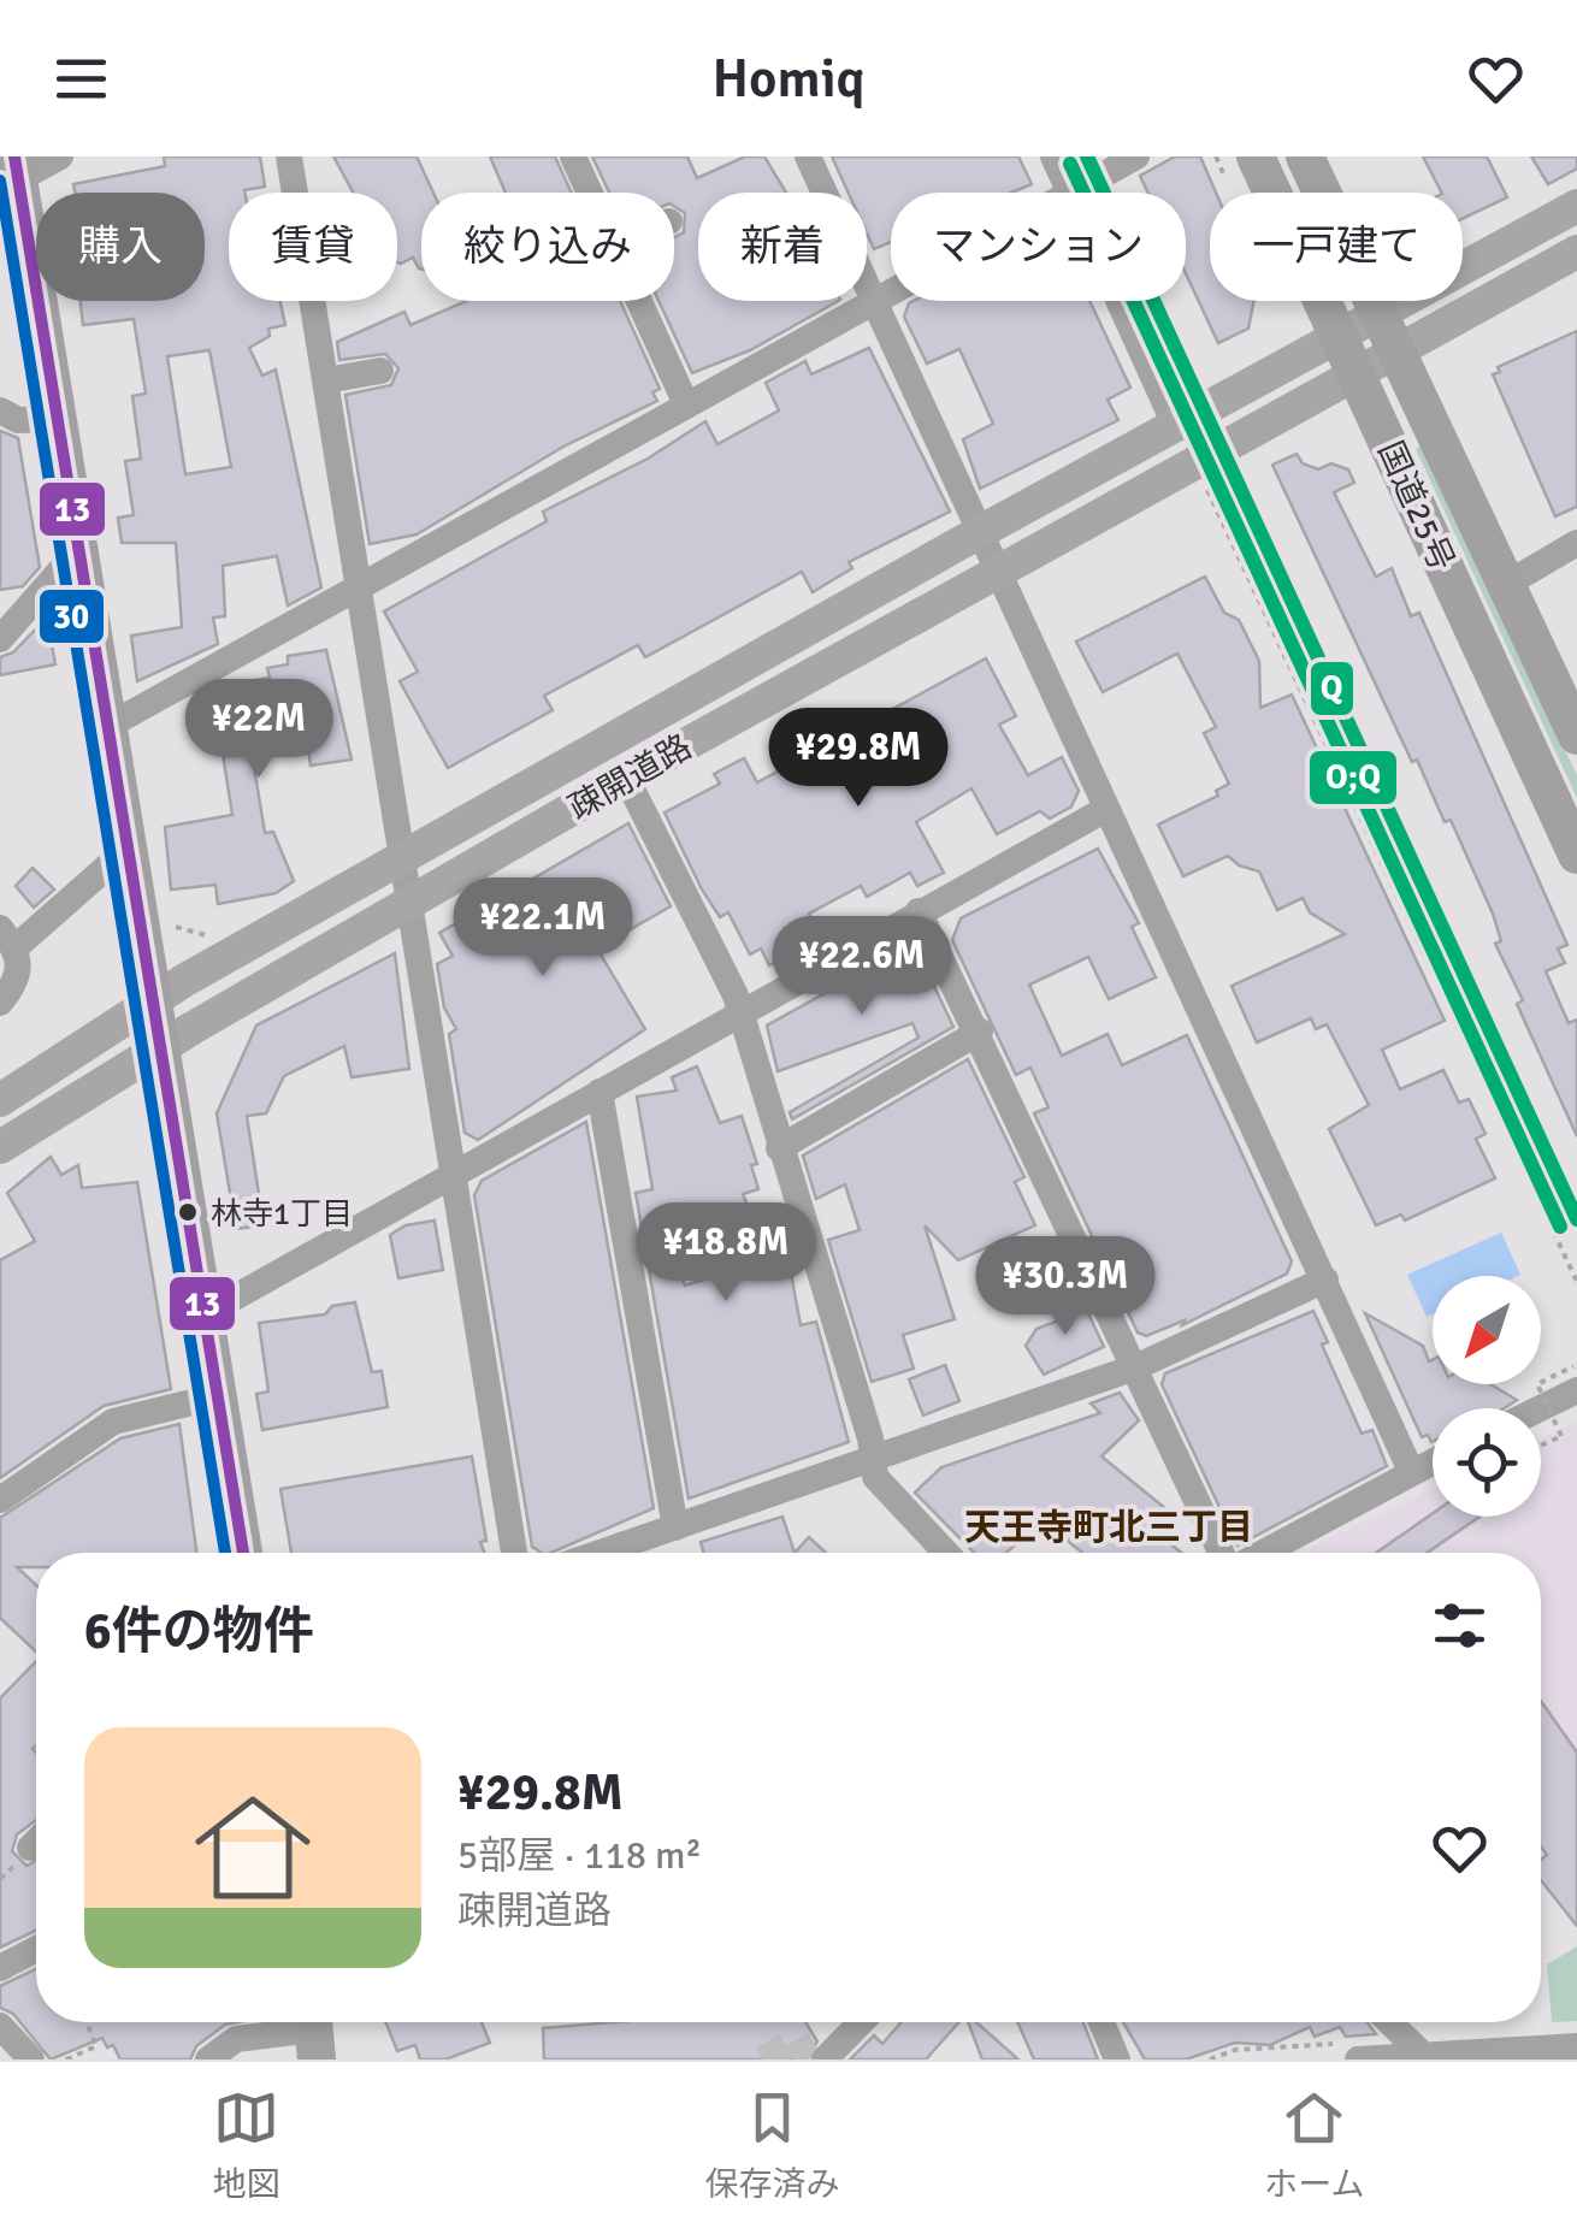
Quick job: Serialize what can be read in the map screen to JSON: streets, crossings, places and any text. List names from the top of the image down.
{
  "streets": {
    "highway": ["国道25号"],
    "main road": ["疎開道路"]
  },
  "crossings": [
    ["国道25号", "疎開道路"]
  ],
  "districts": ["天王寺町北三丁目"],
  "places": ["林寺1丁目"],
  "lines": [
    "transit line Q",
    "transit line 13",
    "transit line O;Q",
    "transit line 30"
  ],
  "north": "bottom left",
  "page": {
    "header": "Homiq",
    "chip": [
      "購入",
      "賃貸",
      "絞り込み",
      "新着",
      "マンション",
      "一戸建て"
    ],
    "price": [
      "¥22M",
      "¥29.8M",
      "¥22.1M",
      "¥22.6M",
      "¥18.8M",
      "¥30.3M"
    ],
    "heading": "6件の物件",
    "list": [
      {
        "name": "¥29.8M",
        "note": "5部屋 · 118 m² · 疎開道路"
      }
    ],
    "tabs": ["地図", "保存済み", "ホーム"]
  }
}
